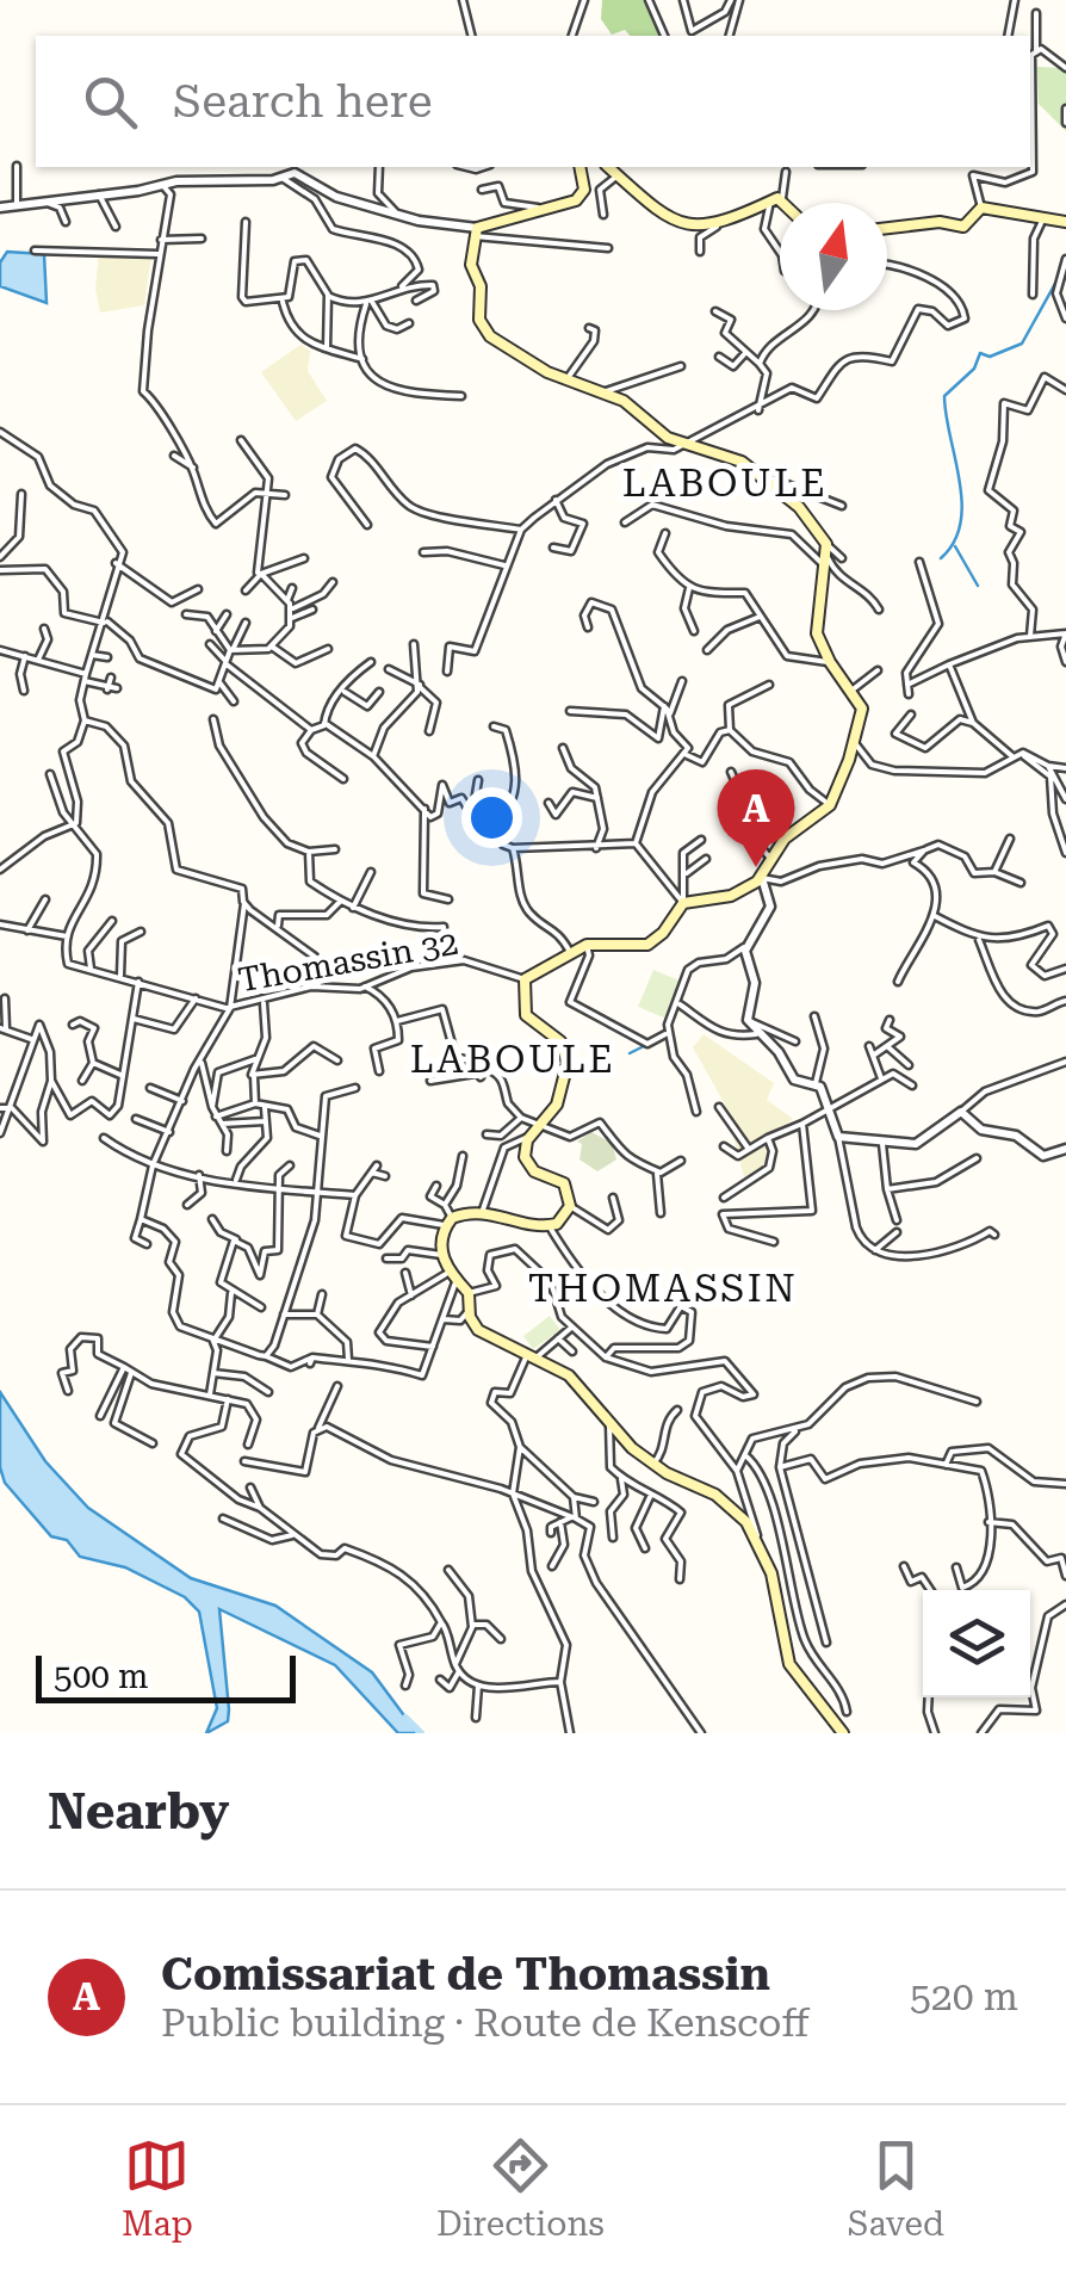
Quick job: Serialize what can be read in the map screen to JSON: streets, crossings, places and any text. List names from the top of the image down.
{
  "streets": {
    "street": ["Thomassin 32"]
  },
  "districts": ["LABOULE", "LABOULE", "THOMASSIN"],
  "scale_bar": "500 m",
  "north": "top",
  "page": {
    "search": "Search here",
    "pins": "A",
    "scale": "500 m",
    "heading": "Nearby",
    "list": [
      {
        "mark": "A",
        "name": "Comissariat de Thomassin",
        "note": "Public building · Route de Kenscoff",
        "value": "520 m"
      }
    ],
    "nav": ["Map", "Directions", "Saved"]
  }
}
